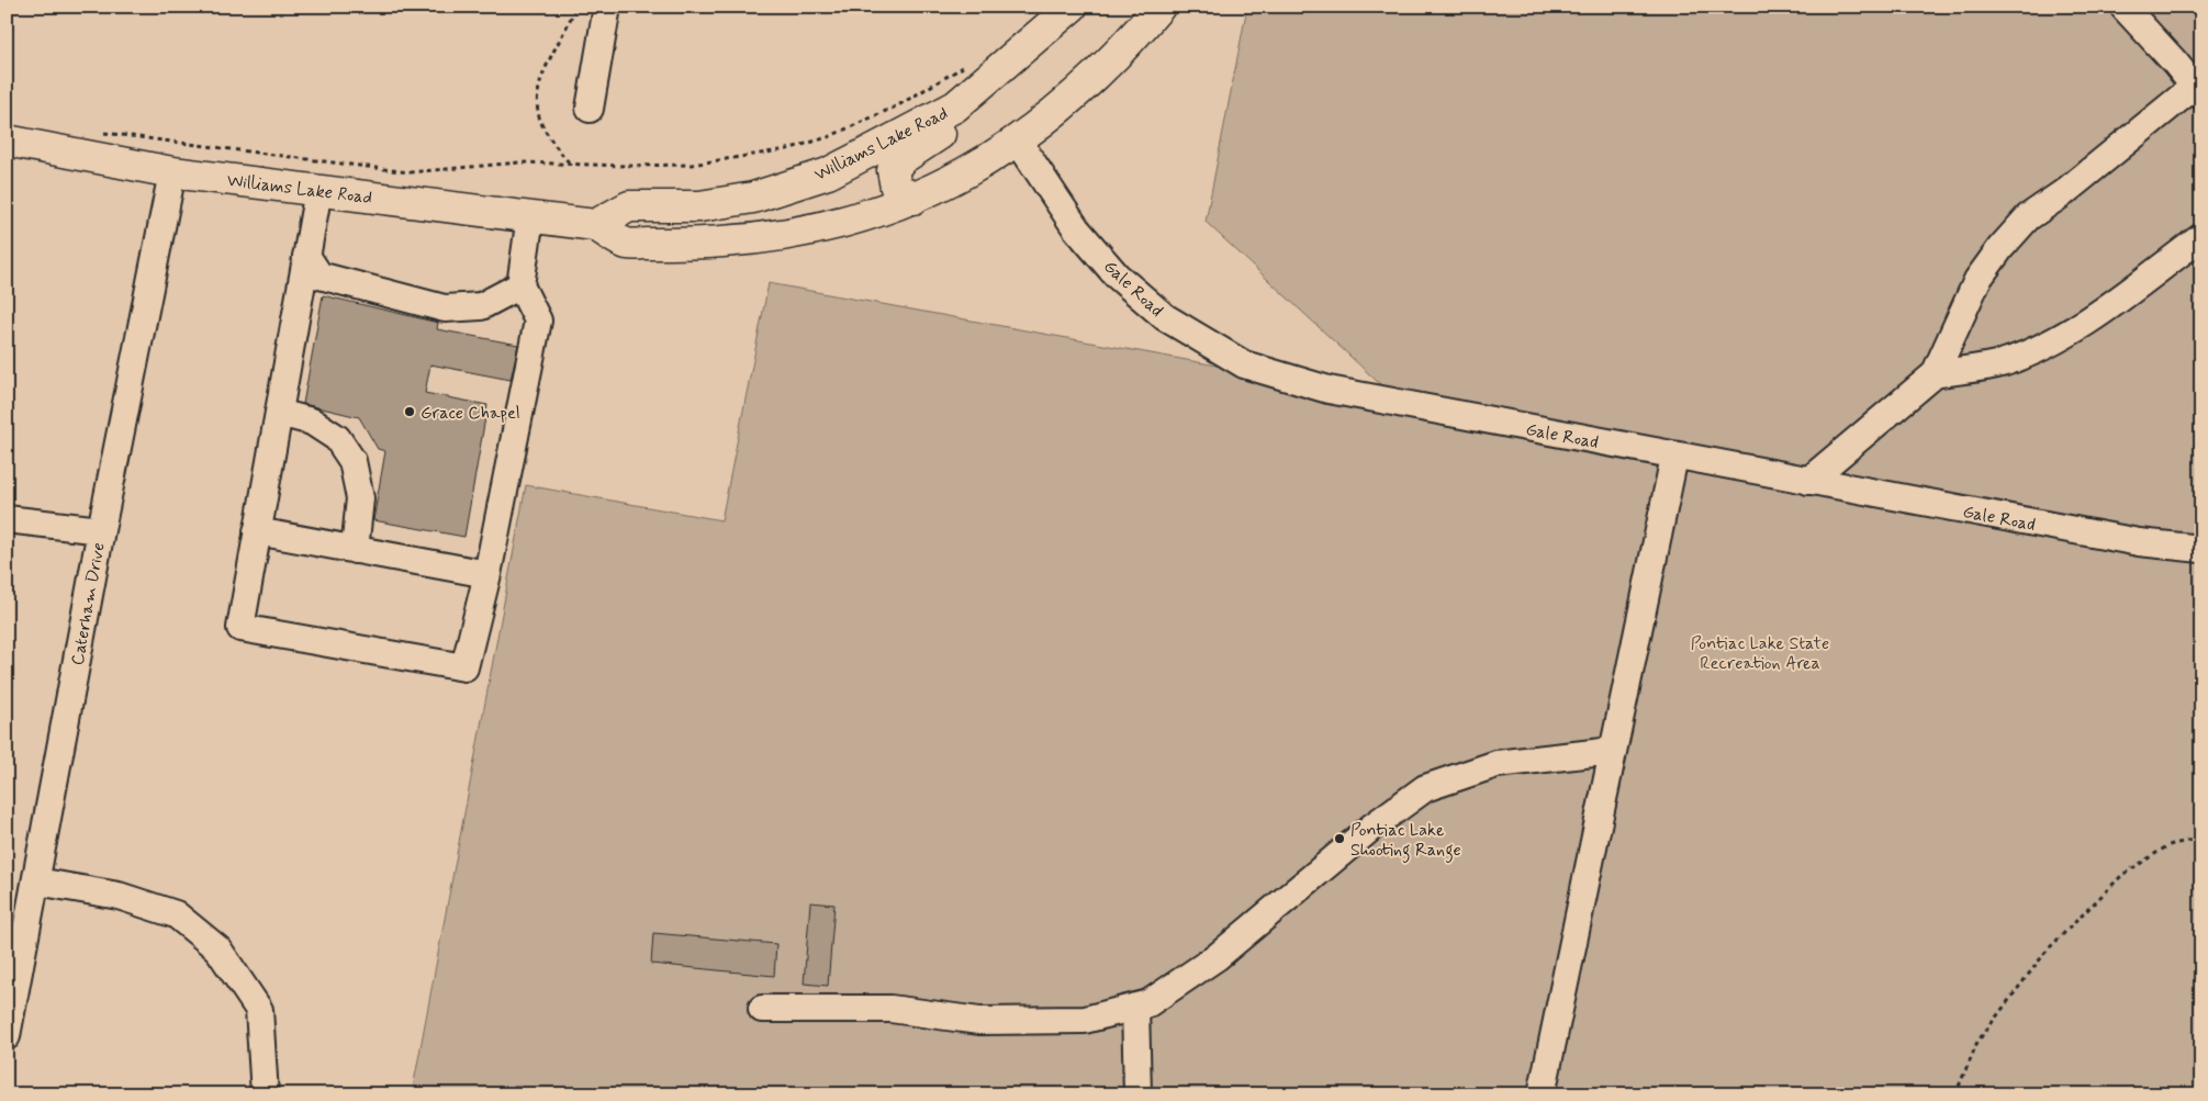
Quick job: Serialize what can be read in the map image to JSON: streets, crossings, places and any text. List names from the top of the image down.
{
  "streets": {
    "main road": ["Williams Lake Road"],
    "street": ["Gale Road", "Caterham Drive"]
  },
  "crossings": [
    ["Williams Lake Road", "Gale Road"],
    ["Williams Lake Road", "Caterham Drive"]
  ],
  "parks": ["Pontiac Lake State Recreation Area"],
  "places": ["Grace Chapel", "Pontiac Lake Shooting Range"]
}
